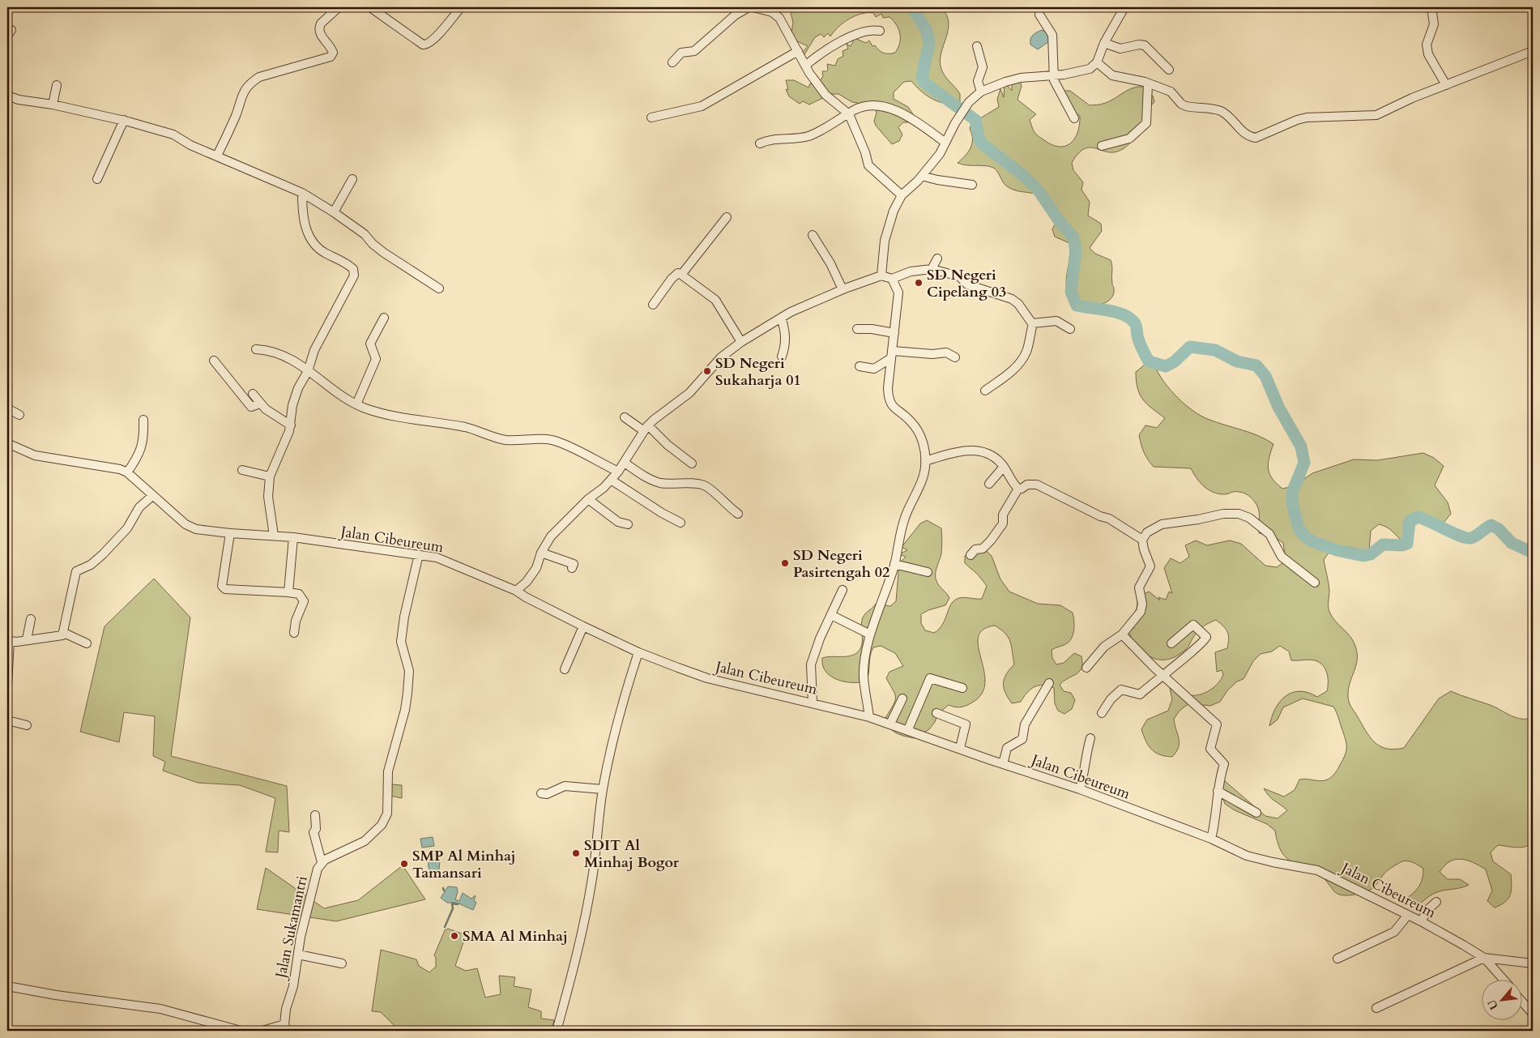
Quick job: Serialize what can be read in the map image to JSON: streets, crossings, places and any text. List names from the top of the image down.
{
  "streets": {
    "street": ["Jalan Cibeureum", "Jalan Sukamantri"]
  },
  "crossings": [
    ["Jalan Cibeureum", "Jalan Sukamantri"]
  ],
  "places": [
    "SD Negeri Cipelang 03",
    "SD Negeri Sukaharja 01",
    "SD Negeri Pasirtengah 02",
    "SDIT Al Minhaj Bogor",
    "SMP Al Minhaj Tamansari",
    "SMA Al Minhaj"
  ],
  "north": "bottom left"
}
